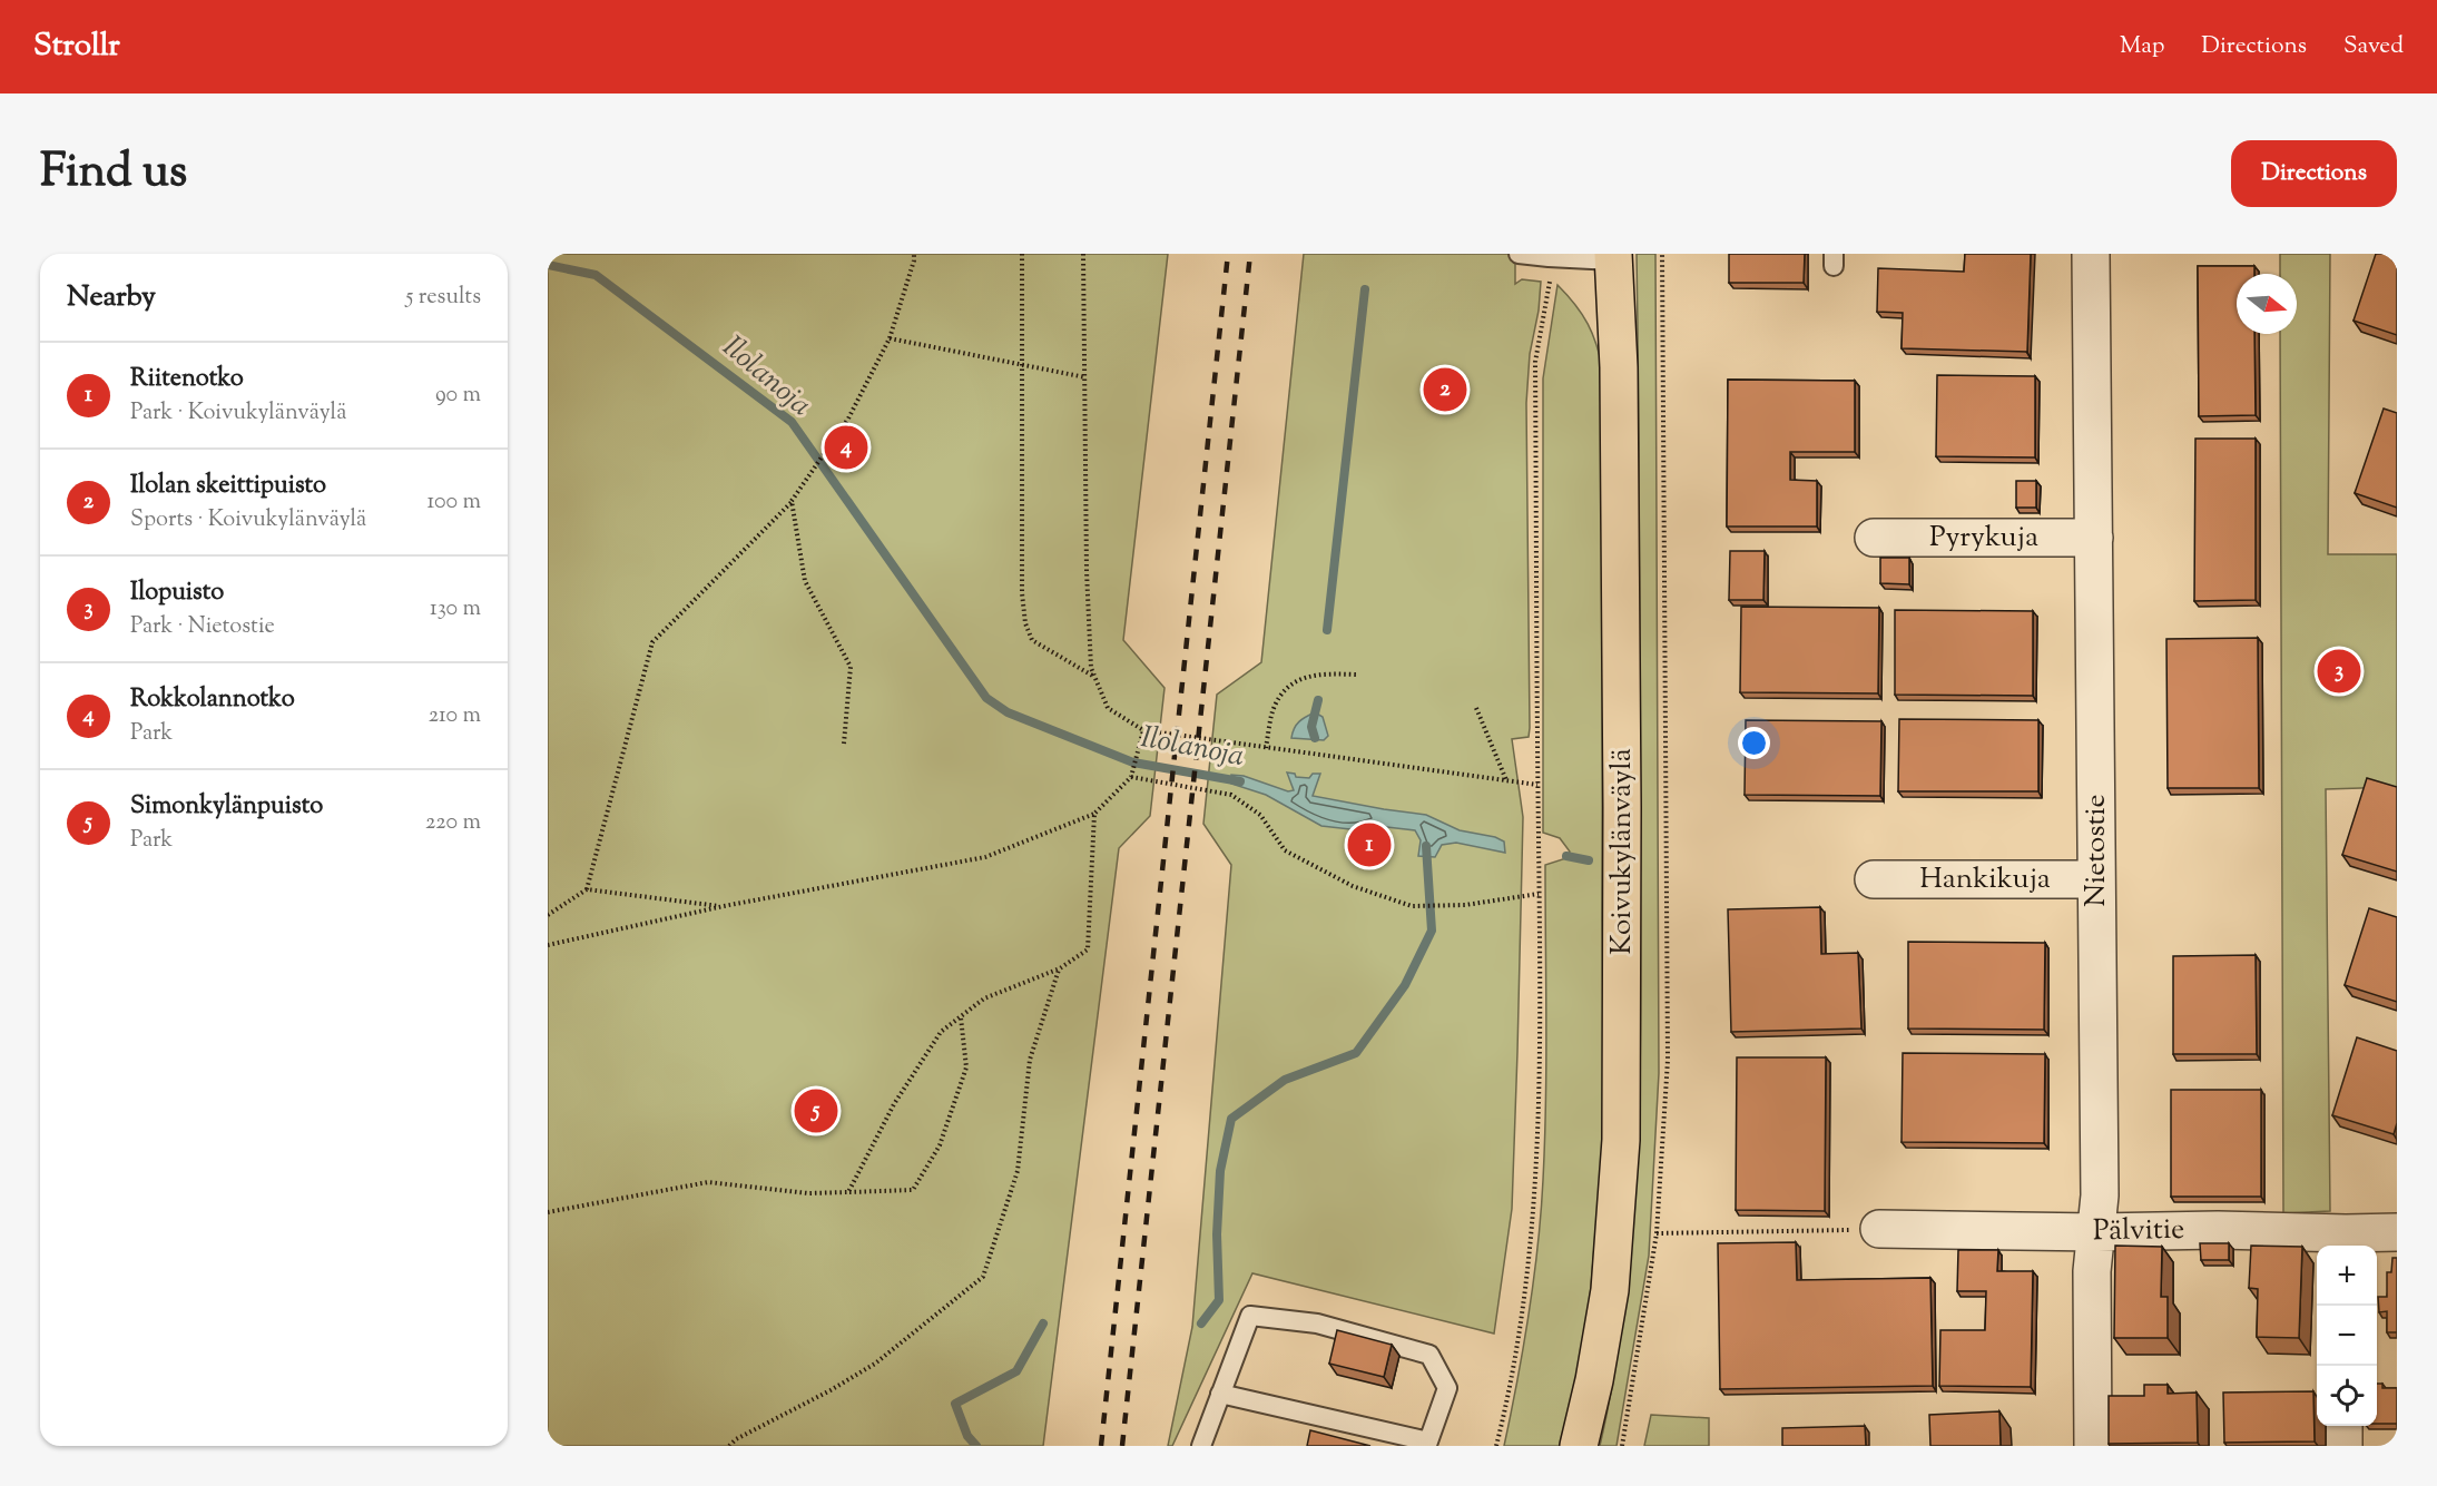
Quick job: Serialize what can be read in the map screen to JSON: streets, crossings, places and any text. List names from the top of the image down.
{
  "streets": {
    "main road": ["Koivukylänväylä"],
    "street": [
      "Pyrykuja",
      "Nietostie",
      "Hankikuja",
      "Pälvitie"
    ]
  },
  "crossings": [
    ["Pyrykuja", "Nietostie"],
    ["Nietostie", "Hankikuja"],
    ["Nietostie", "Pälvitie"]
  ],
  "water": ["Ilolanoja"],
  "north": "right",
  "page": {
    "header": "Strollr",
    "nav": ["Map", "Directions", "Saved"],
    "title": "Find us",
    "buttons": "Directions",
    "heading": ["Nearby", "5 results"],
    "list": [
      {
        "mark": "1",
        "name": "Riitenotko",
        "note": "Park · Koivukylänväylä",
        "value": "90 m"
      },
      {
        "mark": "2",
        "name": "Ilolan skeittipuisto",
        "note": "Sports · Koivukylänväylä",
        "value": "100 m"
      },
      {
        "mark": "3",
        "name": "Ilopuisto",
        "note": "Park · Nietostie",
        "value": "130 m"
      },
      {
        "mark": "4",
        "name": "Rokkolannotko",
        "note": "Park",
        "value": "210 m"
      },
      {
        "mark": "5",
        "name": "Simonkylänpuisto",
        "note": "Park",
        "value": "220 m"
      }
    ],
    "pins": [
      "2",
      "4",
      "3",
      "1",
      "5"
    ],
    "map_buttons": ["+", "−"]
  }
}
